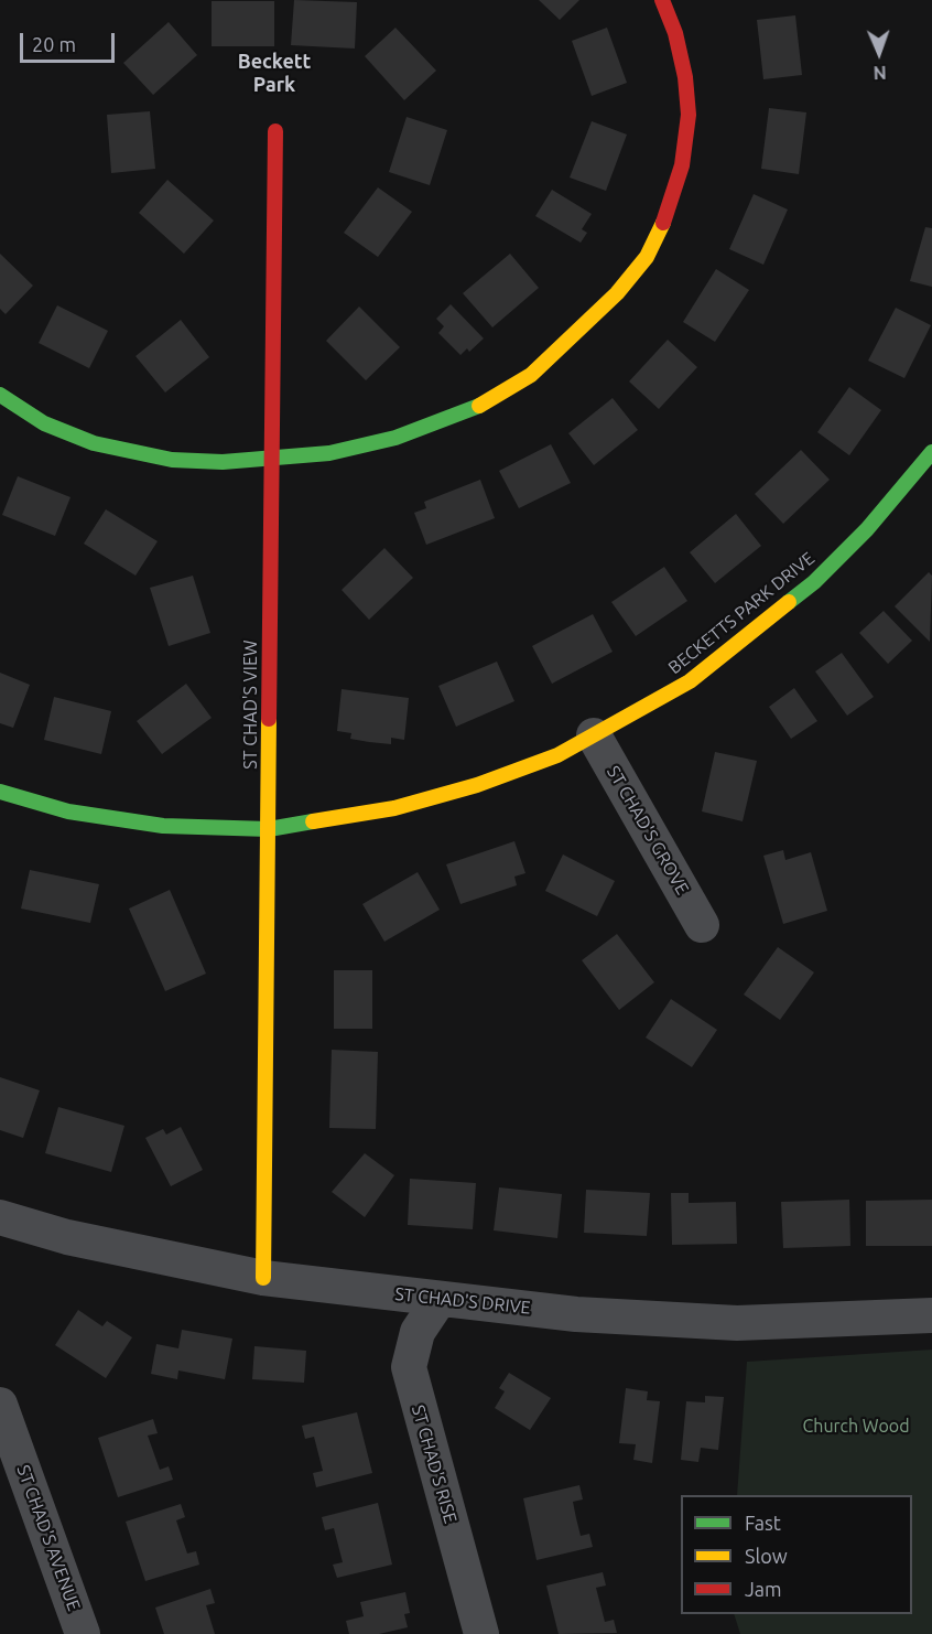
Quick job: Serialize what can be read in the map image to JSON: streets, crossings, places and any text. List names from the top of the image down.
{
  "streets": {
    "street": [
      "BECKETTS PARK DRIVE",
      "ST CHAD'S VIEW",
      "ST CHAD'S GROVE",
      "ST CHAD'S DRIVE",
      "ST CHAD'S RISE",
      "ST CHAD'S AVENUE"
    ]
  },
  "crossings": [
    ["BECKETTS PARK DRIVE", "ST CHAD'S VIEW"],
    ["BECKETTS PARK DRIVE", "ST CHAD'S GROVE"],
    ["ST CHAD'S VIEW", "ST CHAD'S DRIVE"],
    ["ST CHAD'S DRIVE", "ST CHAD'S RISE"]
  ],
  "districts": ["Beckett Park"],
  "parks": ["Church Wood"],
  "legend": ["Fast", "Slow", "Jam"],
  "scale_bar": "20 m",
  "north": "bottom"
}
